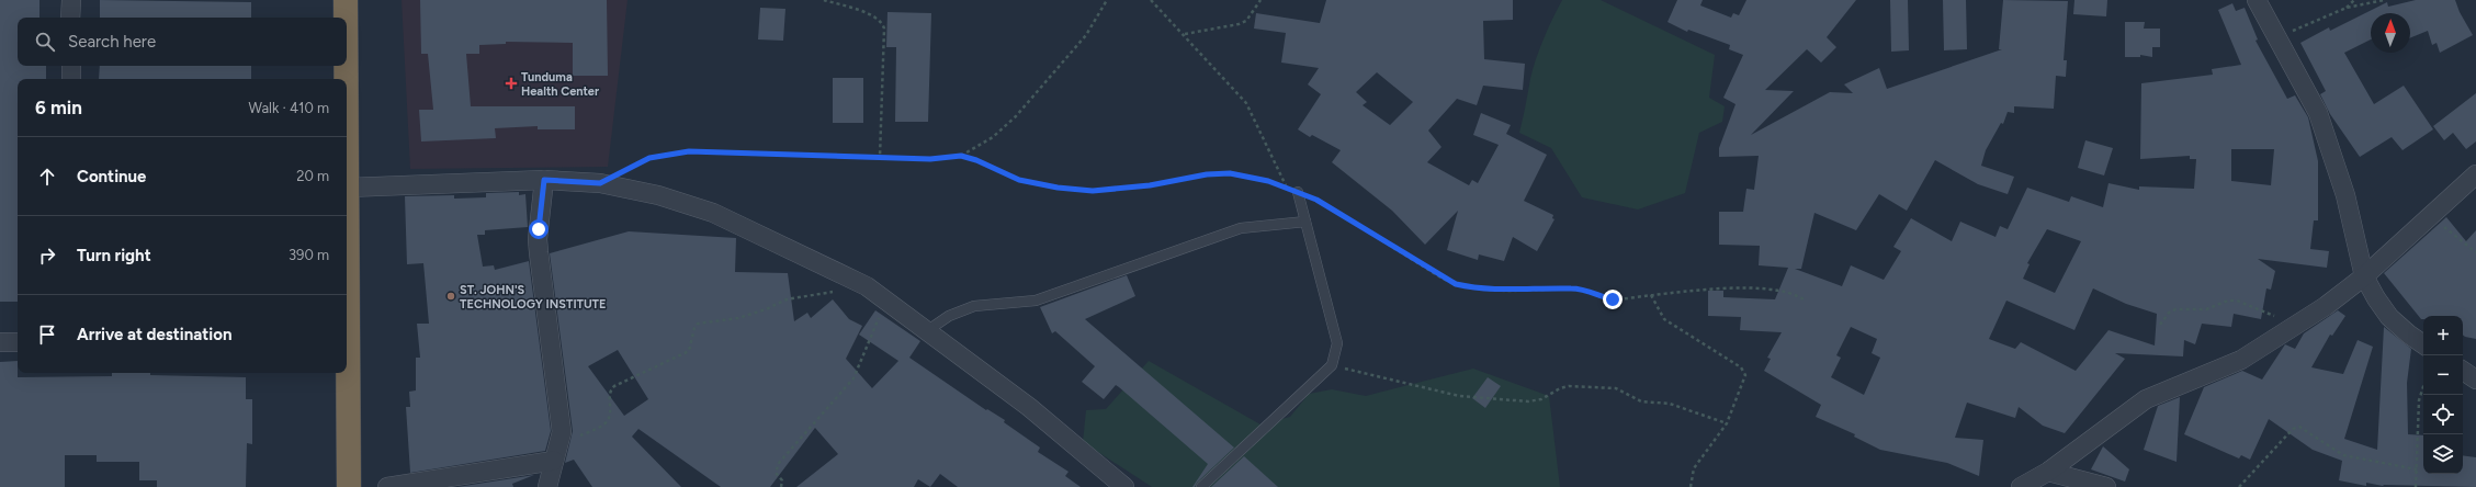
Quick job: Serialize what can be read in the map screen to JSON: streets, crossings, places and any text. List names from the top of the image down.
{
  "places": {
    "health": ["Tunduma Health Center"],
    "other": ["ST. JOHN'S TECHNOLOGY INSTITUTE"]
  },
  "north": "top",
  "page": {
    "search": "Search here",
    "heading": ["6 min", "Walk · 410 m"],
    "list": [
      ["Continue", "20 m"],
      ["Turn right", "390 m"],
      "Arrive at destination"
    ],
    "map_buttons": ["+", "−"]
  }
}
